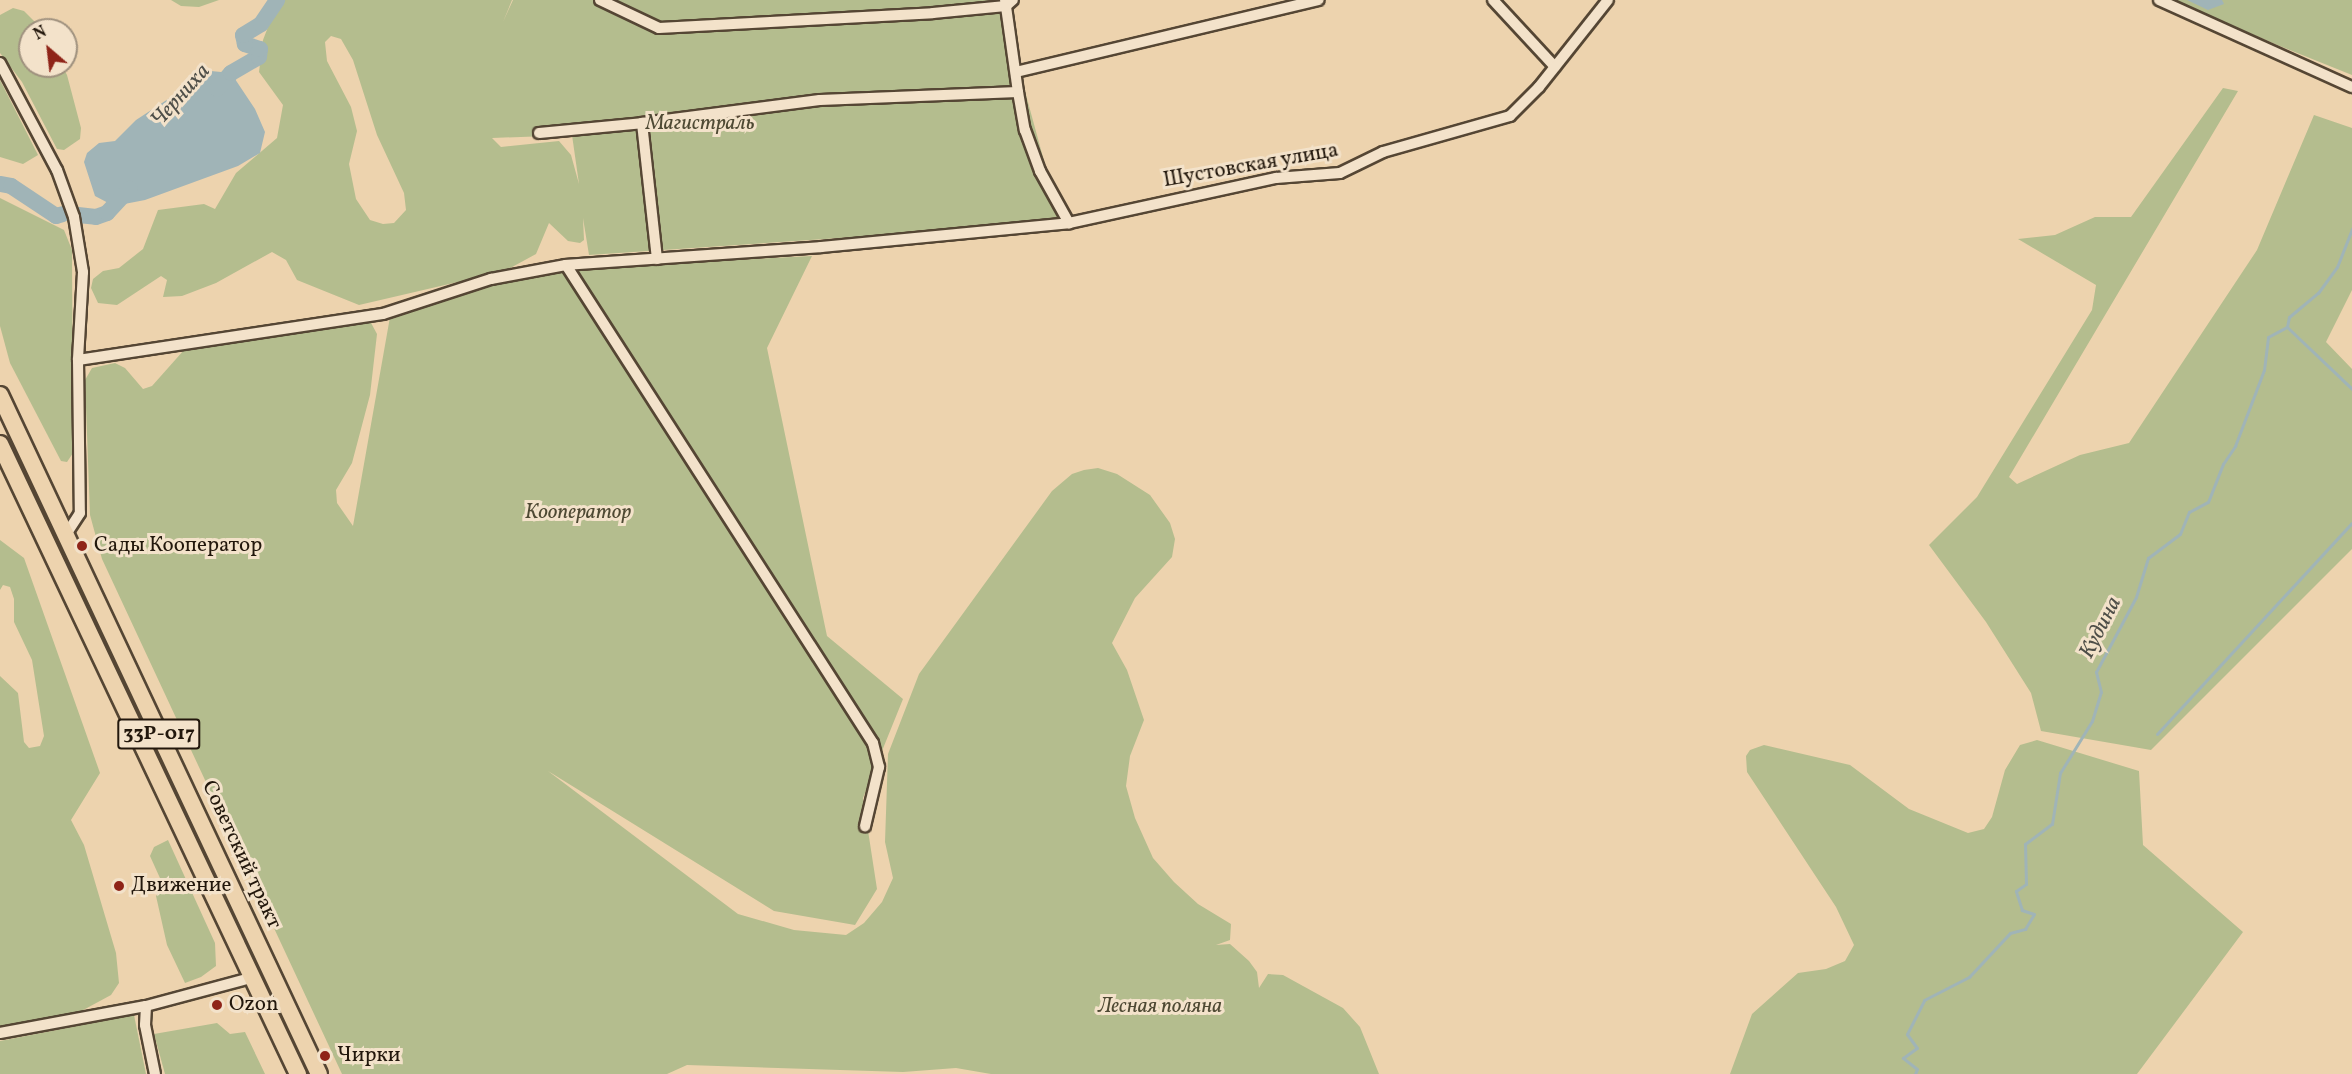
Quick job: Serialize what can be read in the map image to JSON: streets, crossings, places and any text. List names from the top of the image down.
{
  "streets": {
    "highway": ["33Р-017", "Советский тракт"],
    "street": ["Шустовская улица"]
  },
  "water": ["Черниха", "Кудина"],
  "parks": ["Магистраль", "Кооператор", "Лесная поляна"],
  "places": [
    "Сады Кооператор",
    "Движение",
    "Ozon",
    "Чирки"
  ],
  "north": "top left"
}
